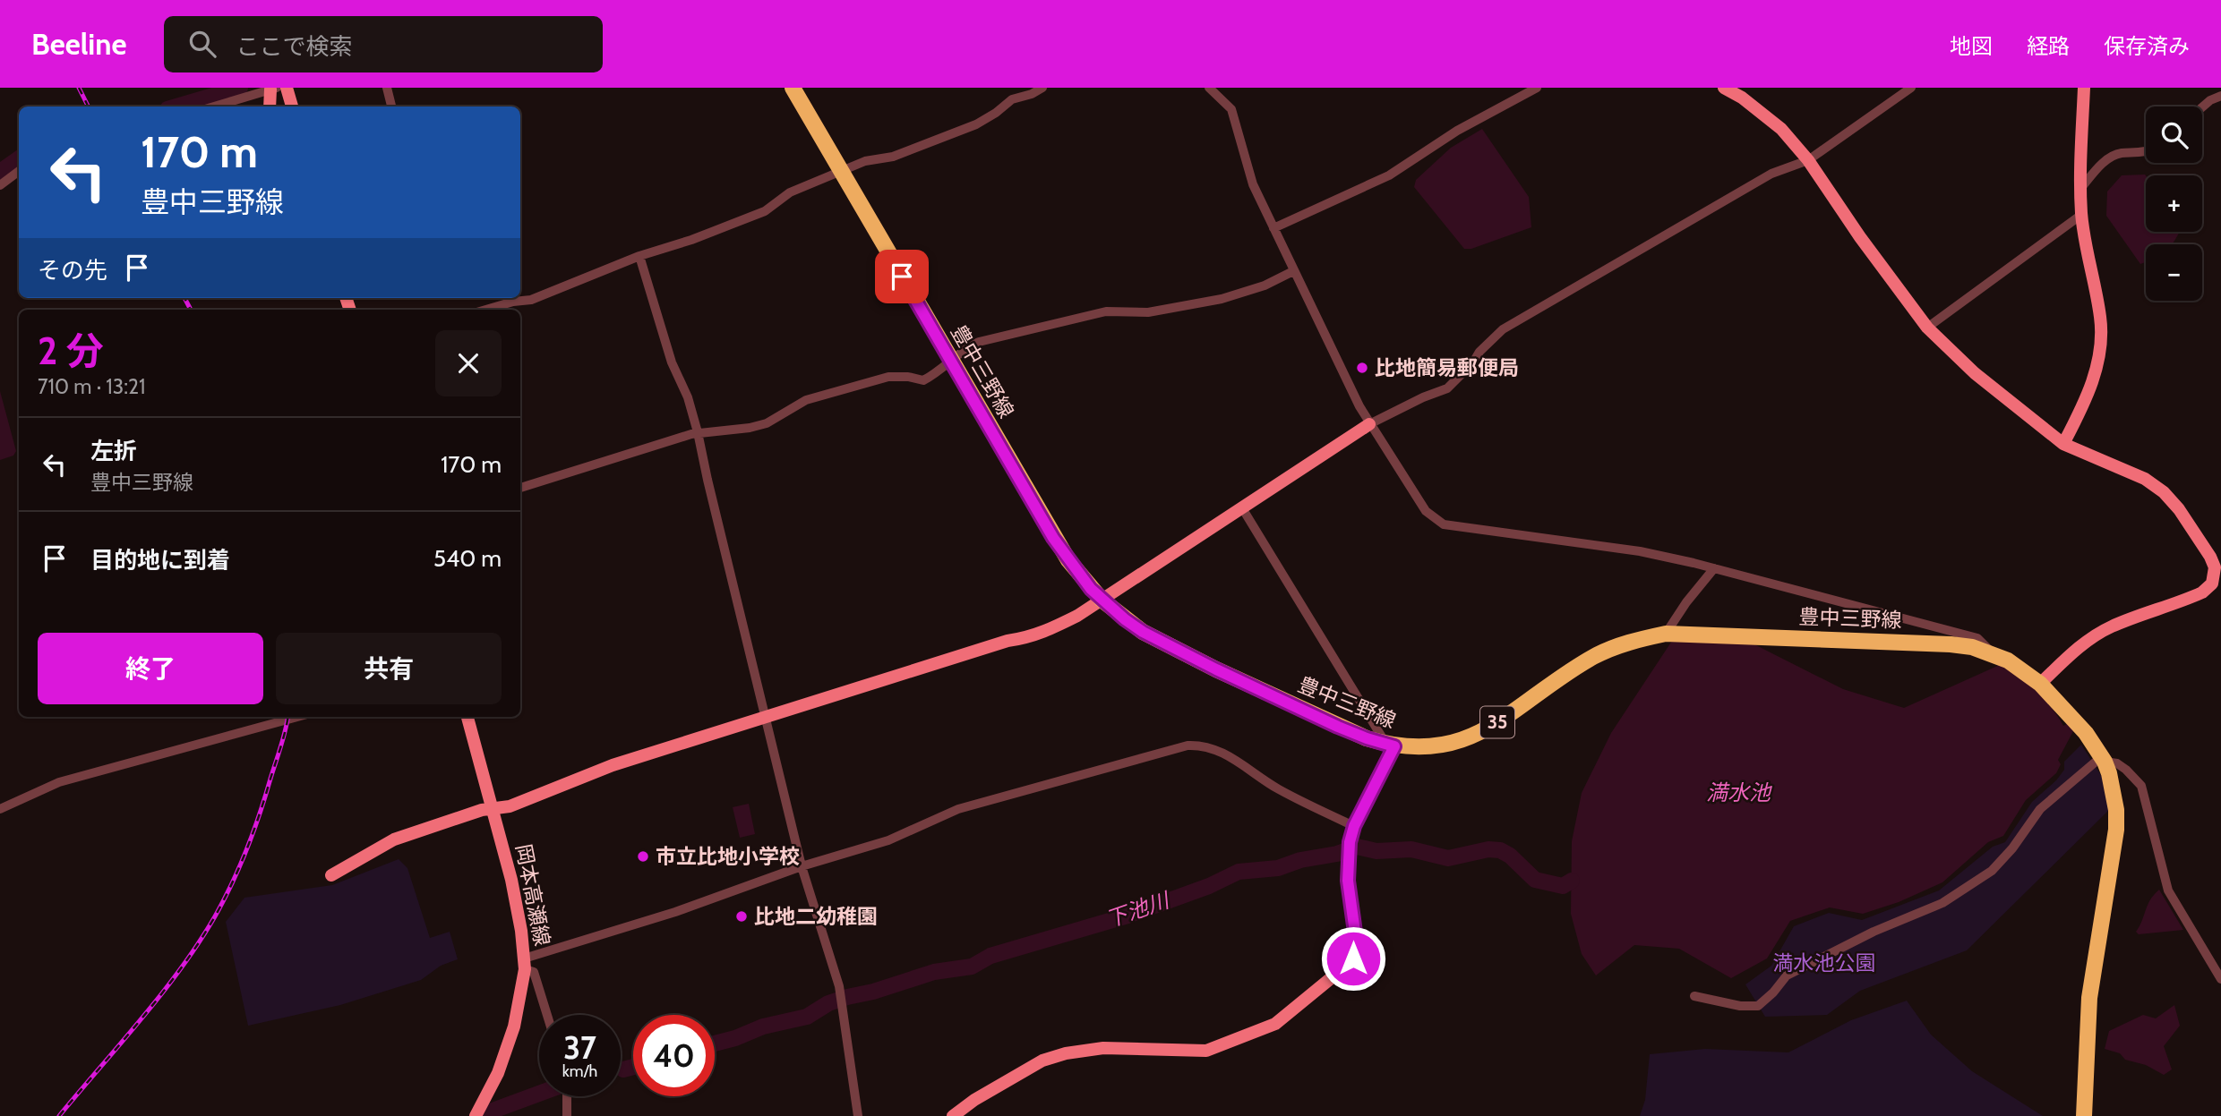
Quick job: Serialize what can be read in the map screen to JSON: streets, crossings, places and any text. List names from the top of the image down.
{
  "streets": {
    "main road": ["豊中三野線", "35"],
    "street": ["岡本高瀬線"]
  },
  "water": ["満水池", "下池川"],
  "parks": ["満水池公園"],
  "places": ["比地簡易郵便局", "市立比地小学校", "比地二幼稚園"],
  "page": {
    "header": "Beeline",
    "search": "ここで検索",
    "nav": ["地図", "経路", "保存済み"],
    "map_buttons": ["+", "−"],
    "turn": ["170 m", "豊中三野線"],
    "then": "その先",
    "heading": ["2 分", "710 m · 13:21"],
    "list": [
      {
        "name": "左折",
        "note": "豊中三野線",
        "value": "170 m"
      },
      {
        "name": "目的地に到着",
        "value": "540 m"
      }
    ],
    "buttons": ["終了", "共有"],
    "speed": "37 km/h",
    "limit": "40"
  }
}
